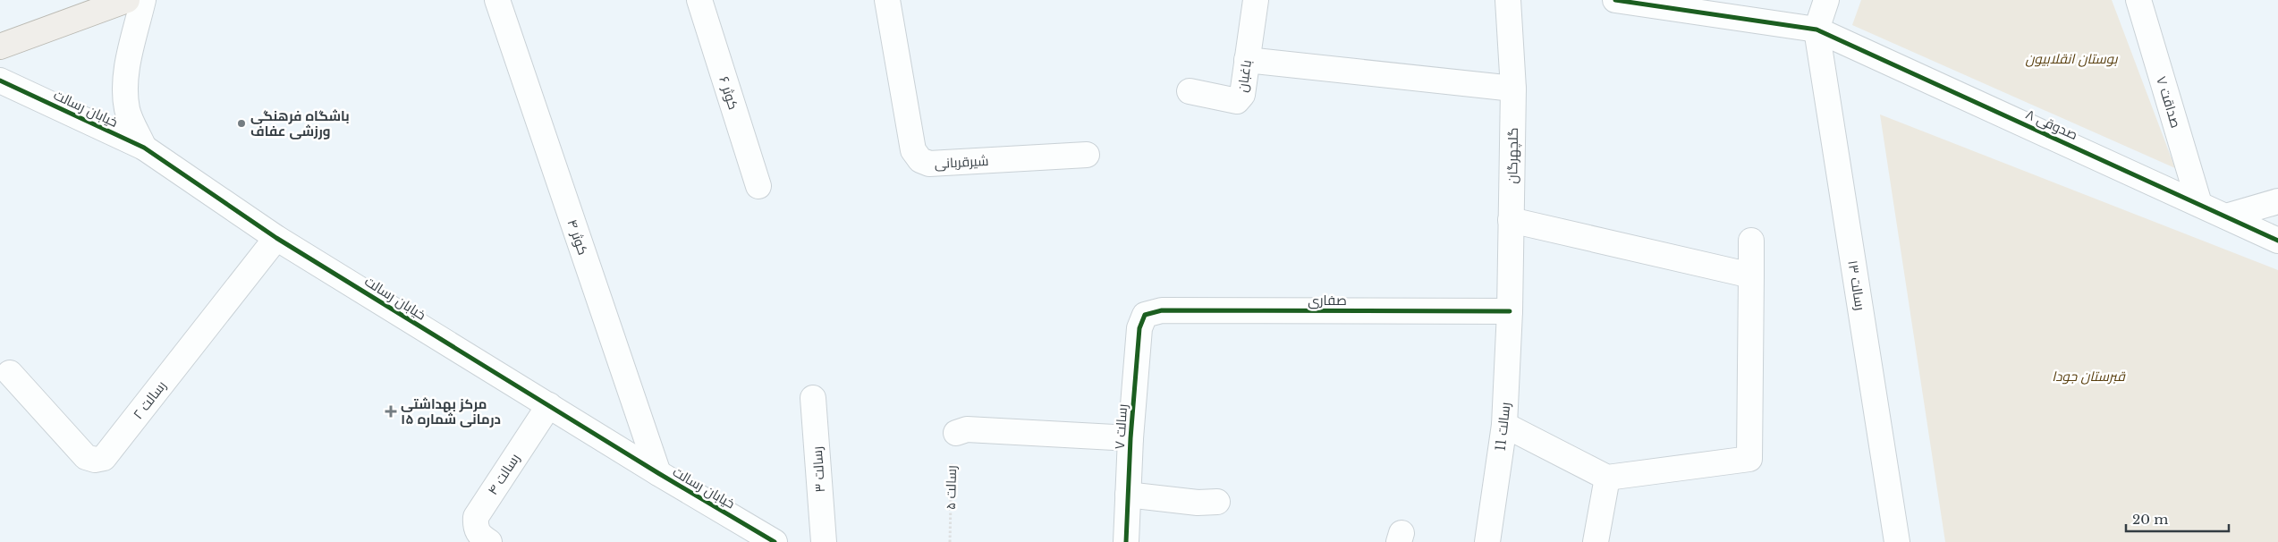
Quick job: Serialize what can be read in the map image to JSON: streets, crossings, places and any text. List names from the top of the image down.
{
  "streets": {
    "street": [
      "باغبان",
      "کوثر ۶",
      "صداقت ۷",
      "خیابان رسالت",
      "صدوقی ۸",
      "گلچهرگان",
      "شیرقربانی",
      "کوثر ۴",
      "رسالت ۱۳",
      "صفاری",
      "رسالت ۲",
      "رسالت ۷",
      "رسالت 11",
      "رسالت ۳",
      "رسالت ۴"
    ],
    "path": ["رسالت ۵"]
  },
  "crossings": [
    ["صداقت ۷", "صدوقی ۸"],
    ["خیابان رسالت", "کوثر ۴"],
    ["خیابان رسالت", "رسالت ۲"],
    ["خیابان رسالت", "رسالت ۴"],
    ["صدوقی ۸", "رسالت ۱۳"],
    ["گلچهرگان", "صفاری"],
    ["گلچهرگان", "رسالت 11"],
    ["صفاری", "رسالت ۷"],
    ["صفاری", "رسالت 11"]
  ],
  "parks": ["بوستان انقلابیون", "قبرستان جودا"],
  "places": {
    "other": ["باشگاه فرهنگی ورزشی عفاف"],
    "health": ["مرکز بهداشتی درمانی شماره ۱۵"]
  },
  "scale_bar": "20 m"
}
